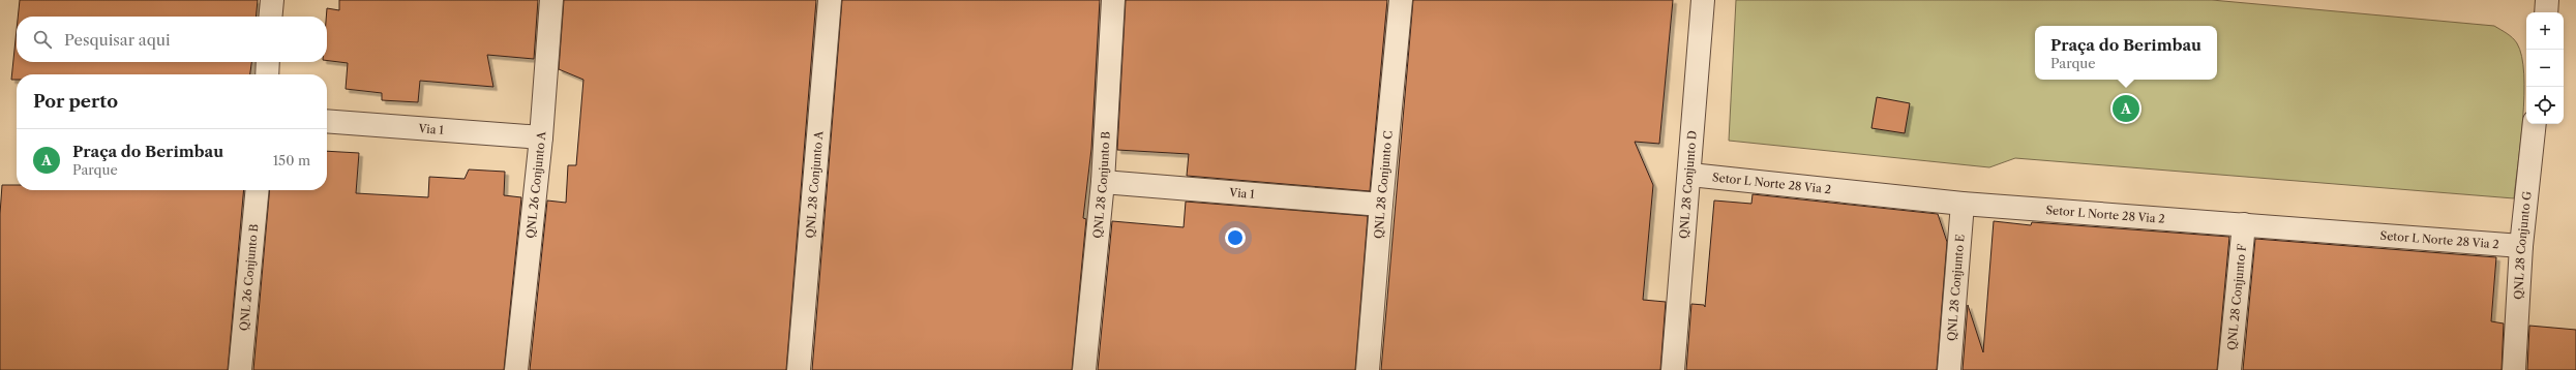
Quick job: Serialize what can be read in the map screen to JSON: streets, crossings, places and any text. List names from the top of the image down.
{
  "streets": {
    "street": [
      "Via 1",
      "Setor L Norte 28 Via 2",
      "QNL 26 Conjunto A",
      "QNL 28 Conjunto A",
      "QNL 28 Conjunto B",
      "QNL 28 Conjunto C",
      "QNL 28 Conjunto D",
      "QNL 28 Conjunto G",
      "QNL 26 Conjunto B",
      "QNL 28 Conjunto E",
      "QNL 28 Conjunto F"
    ]
  },
  "crossings": [
    ["Via 1", "QNL 26 Conjunto A"],
    ["Via 1", "QNL 28 Conjunto B"],
    ["Via 1", "QNL 28 Conjunto C"],
    ["Setor L Norte 28 Via 2", "QNL 28 Conjunto D"],
    ["Setor L Norte 28 Via 2", "QNL 28 Conjunto G"],
    ["Setor L Norte 28 Via 2", "QNL 28 Conjunto E"],
    ["Setor L Norte 28 Via 2", "QNL 28 Conjunto F"]
  ],
  "page": {
    "map_buttons": ["+", "−"],
    "search": "Pesquisar aqui",
    "popup": ["Praça do Berimbau", "Parque"],
    "heading": "Por perto",
    "pins": "A",
    "list": [
      {
        "mark": "A",
        "name": "Praça do Berimbau",
        "note": "Parque",
        "value": "150 m"
      }
    ]
  }
}
